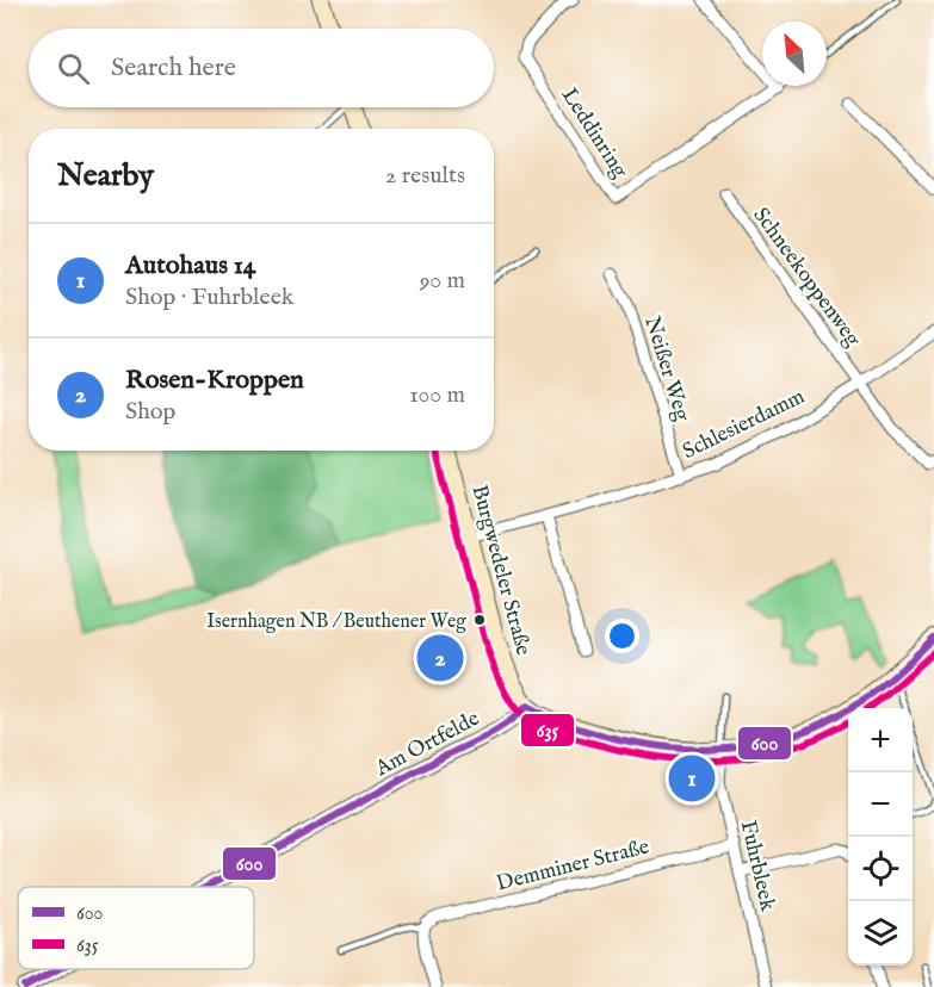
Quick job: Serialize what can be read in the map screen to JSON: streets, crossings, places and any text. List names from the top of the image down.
{
  "streets": {
    "main road": ["Burgwedeler Straße"],
    "street": [
      "Leddinring",
      "Schneekoppenweg",
      "Neißer Weg",
      "Schlesierdamm",
      "Am Ortfelde",
      "Demminer Straße",
      "Fuhrbleek"
    ]
  },
  "crossings": [
    ["Schneekoppenweg", "Schlesierdamm"],
    ["Neißer Weg", "Schlesierdamm"],
    ["Schlesierdamm", "Burgwedeler Straße"],
    ["Burgwedeler Straße", "Am Ortfelde"],
    ["Demminer Straße", "Fuhrbleek"]
  ],
  "places": ["Isernhagen NB / Beuthener Weg"],
  "lines": ["transit line 635", "transit line 600"],
  "legend": ["600", "635"],
  "north": "top left",
  "page": {
    "search": "Search here",
    "heading": ["Nearby", "2 results"],
    "list": [
      {
        "mark": "1",
        "name": "Autohaus 14",
        "note": "Shop · Fuhrbleek",
        "value": "90 m"
      },
      {
        "mark": "2",
        "name": "Rosen-Kroppen",
        "note": "Shop",
        "value": "100 m"
      }
    ],
    "pins": ["2", "1"],
    "map_buttons": ["+", "−"]
  }
}
